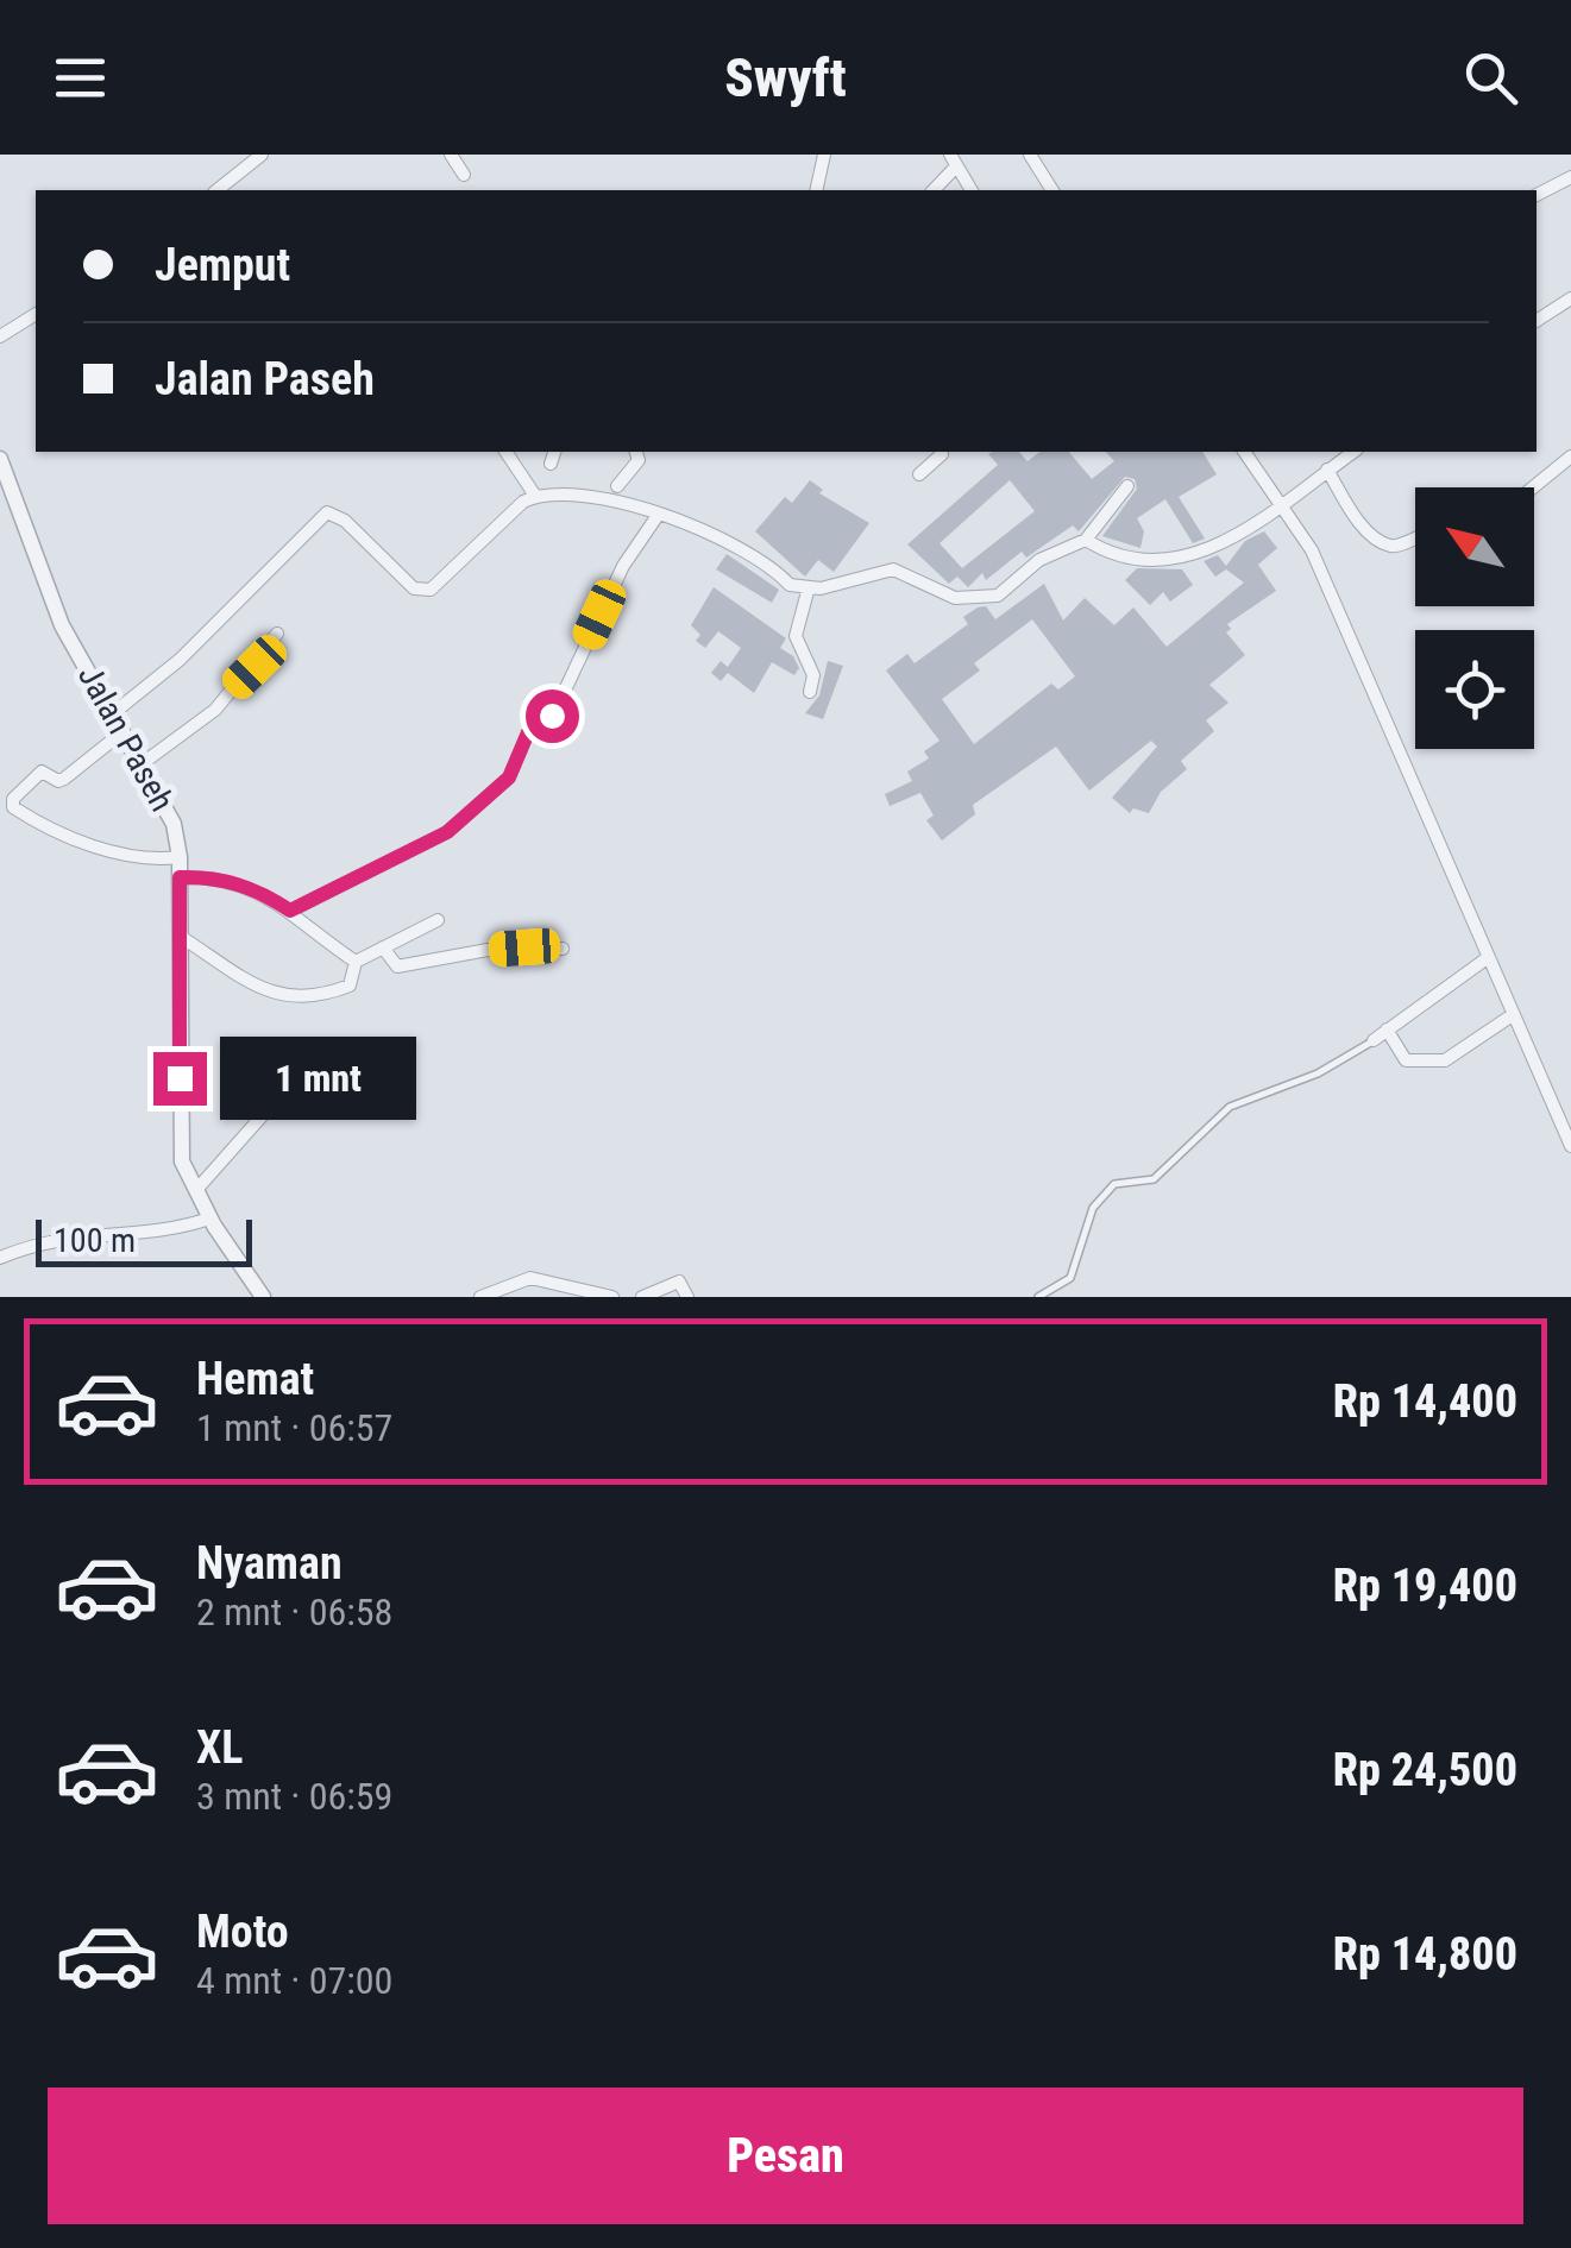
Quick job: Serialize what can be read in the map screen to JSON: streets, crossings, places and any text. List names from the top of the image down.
{
  "streets": {
    "street": ["Jalan Paseh"]
  },
  "scale_bar": "100 m",
  "north": "top left",
  "page": {
    "header": "Swyft",
    "banner": ["Jemput", "Jalan Paseh"],
    "bubble": "1 mnt",
    "scale": "100 m",
    "list": [
      {
        "name": "Hemat",
        "note": "1 mnt · 06:57",
        "value": "Rp 14,400"
      },
      {
        "name": "Nyaman",
        "note": "2 mnt · 06:58",
        "value": "Rp 19,400"
      },
      {
        "name": "XL",
        "note": "3 mnt · 06:59",
        "value": "Rp 24,500"
      },
      {
        "name": "Moto",
        "note": "4 mnt · 07:00",
        "value": "Rp 14,800"
      }
    ],
    "buttons": "Pesan"
  }
}
